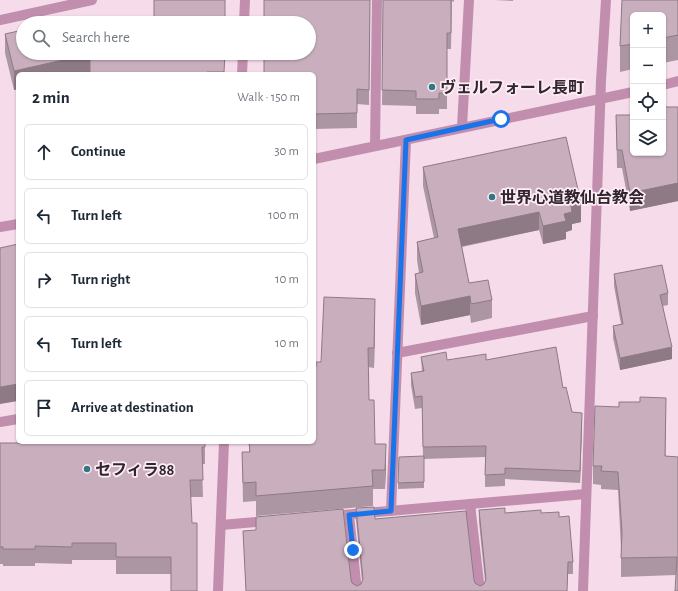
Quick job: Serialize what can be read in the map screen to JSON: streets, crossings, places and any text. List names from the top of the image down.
{
  "places": ["ヴェルフォーレ長町", "世界心道教仙台教会", "セフィラ88"],
  "page": {
    "map_buttons": ["+", "−"],
    "search": "Search here",
    "heading": ["2 min", "Walk · 150 m"],
    "list": [
      ["Continue", "30 m"],
      ["Turn left", "100 m"],
      ["Turn right", "10 m"],
      ["Turn left", "10 m"],
      "Arrive at destination"
    ]
  }
}
